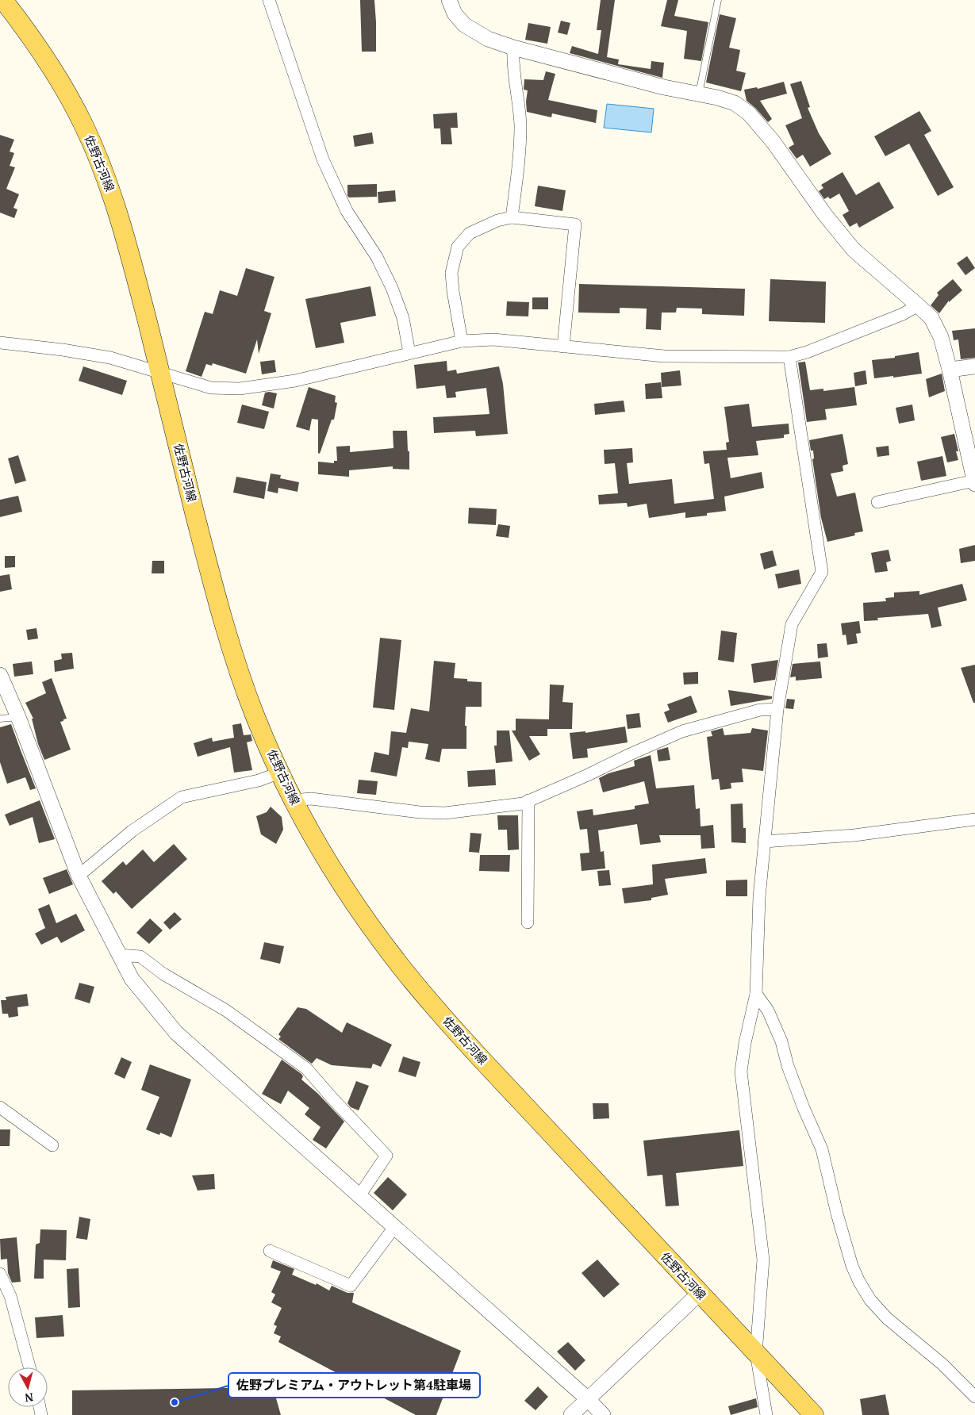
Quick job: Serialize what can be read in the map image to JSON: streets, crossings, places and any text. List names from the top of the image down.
{
  "streets": {
    "main road": ["佐野古河線"]
  },
  "places": ["佐野プレミアム・アウトレット第4駐車場"],
  "north": "bottom"
}
